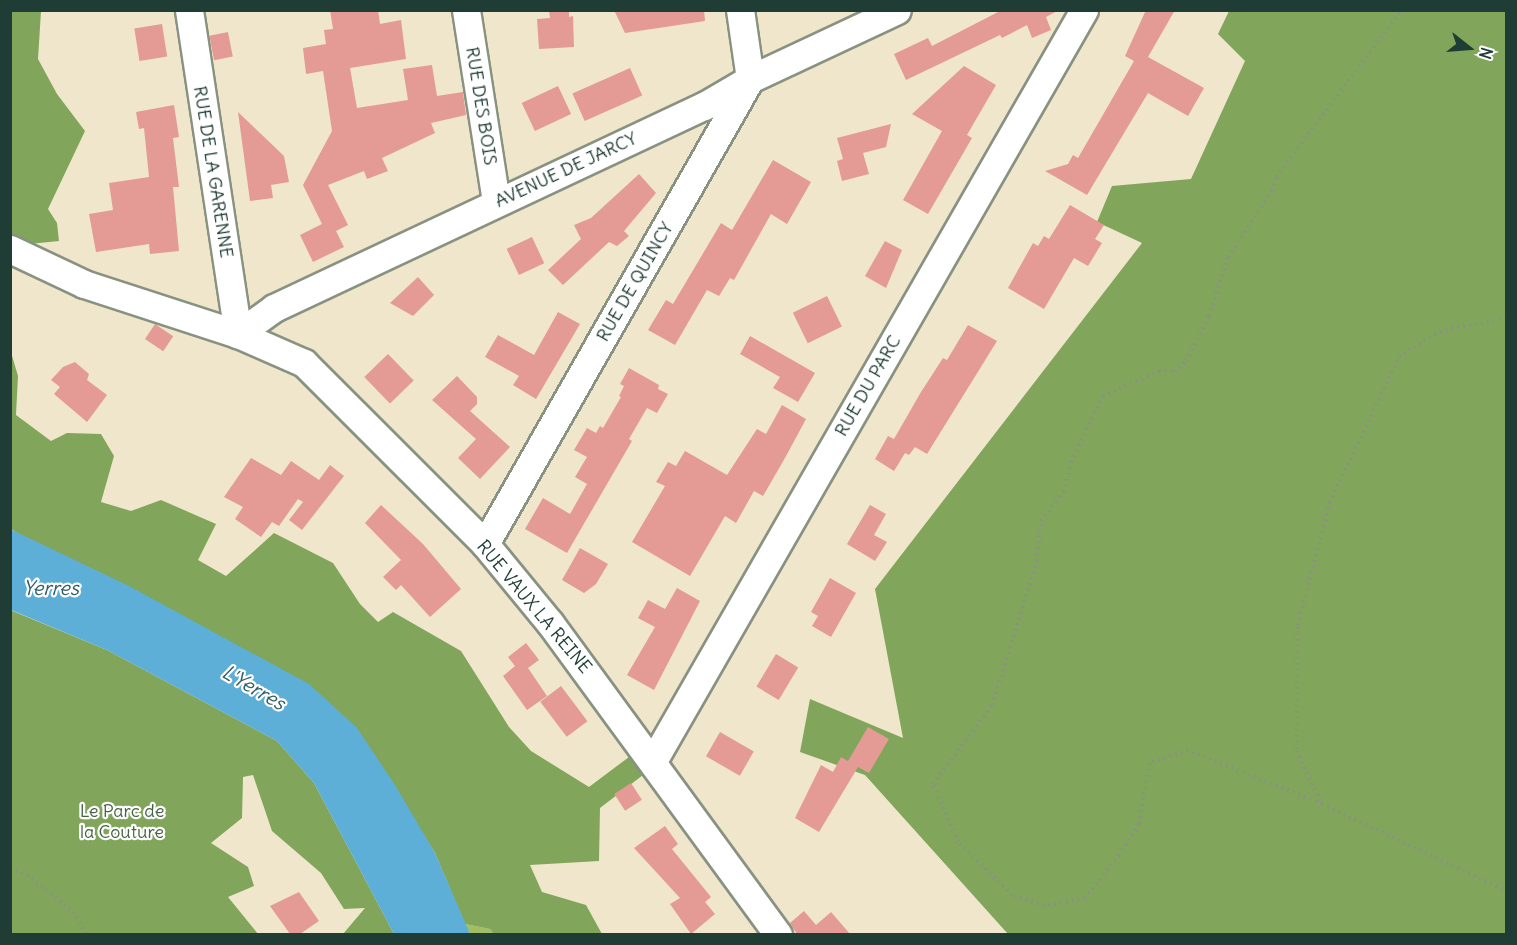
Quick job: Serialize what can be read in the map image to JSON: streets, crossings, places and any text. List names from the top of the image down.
{
  "streets": {
    "street": [
      "RUE DES BOIS",
      "AVENUE DE JARCY",
      "RUE DE LA GARENNE",
      "RUE DE QUINCY",
      "RUE DU PARC",
      "RUE VAUX LA REINE"
    ]
  },
  "crossings": [
    ["RUE DES BOIS", "AVENUE DE JARCY"],
    ["AVENUE DE JARCY", "RUE DE LA GARENNE"],
    ["AVENUE DE JARCY", "RUE DE QUINCY"],
    ["AVENUE DE JARCY", "RUE VAUX LA REINE"],
    ["RUE DE LA GARENNE", "RUE VAUX LA REINE"],
    ["RUE DE QUINCY", "RUE VAUX LA REINE"],
    ["RUE DU PARC", "RUE VAUX LA REINE"]
  ],
  "water": ["Yerres", "L'Yerres"],
  "parks": ["Le Parc de la Couture"],
  "north": "right"
}
